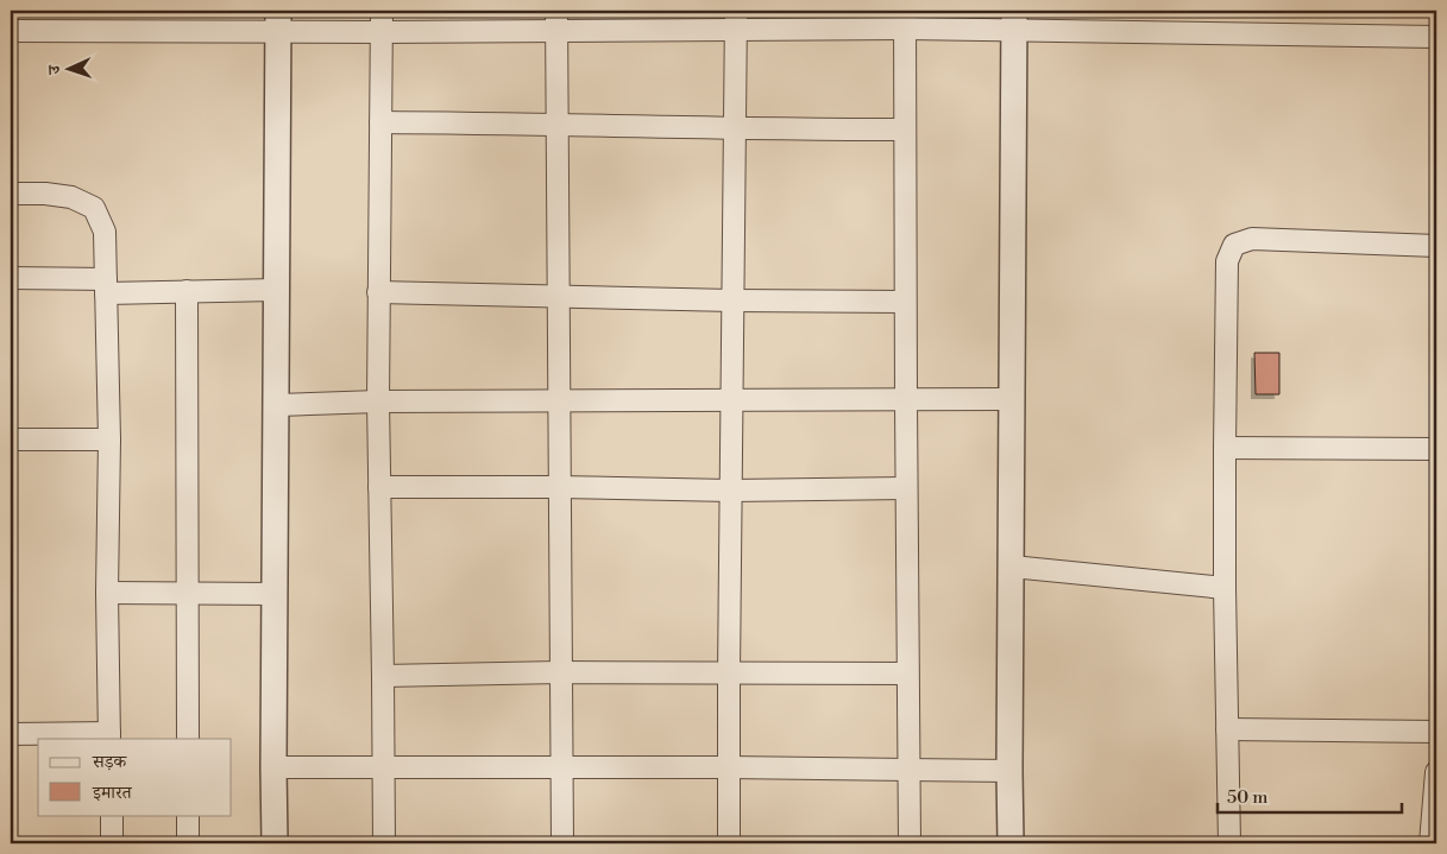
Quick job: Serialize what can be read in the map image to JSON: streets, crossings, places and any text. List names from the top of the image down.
{
  "legend": ["सड़क", "इमारत"],
  "scale_bar": "50 m",
  "north": "left"
}
